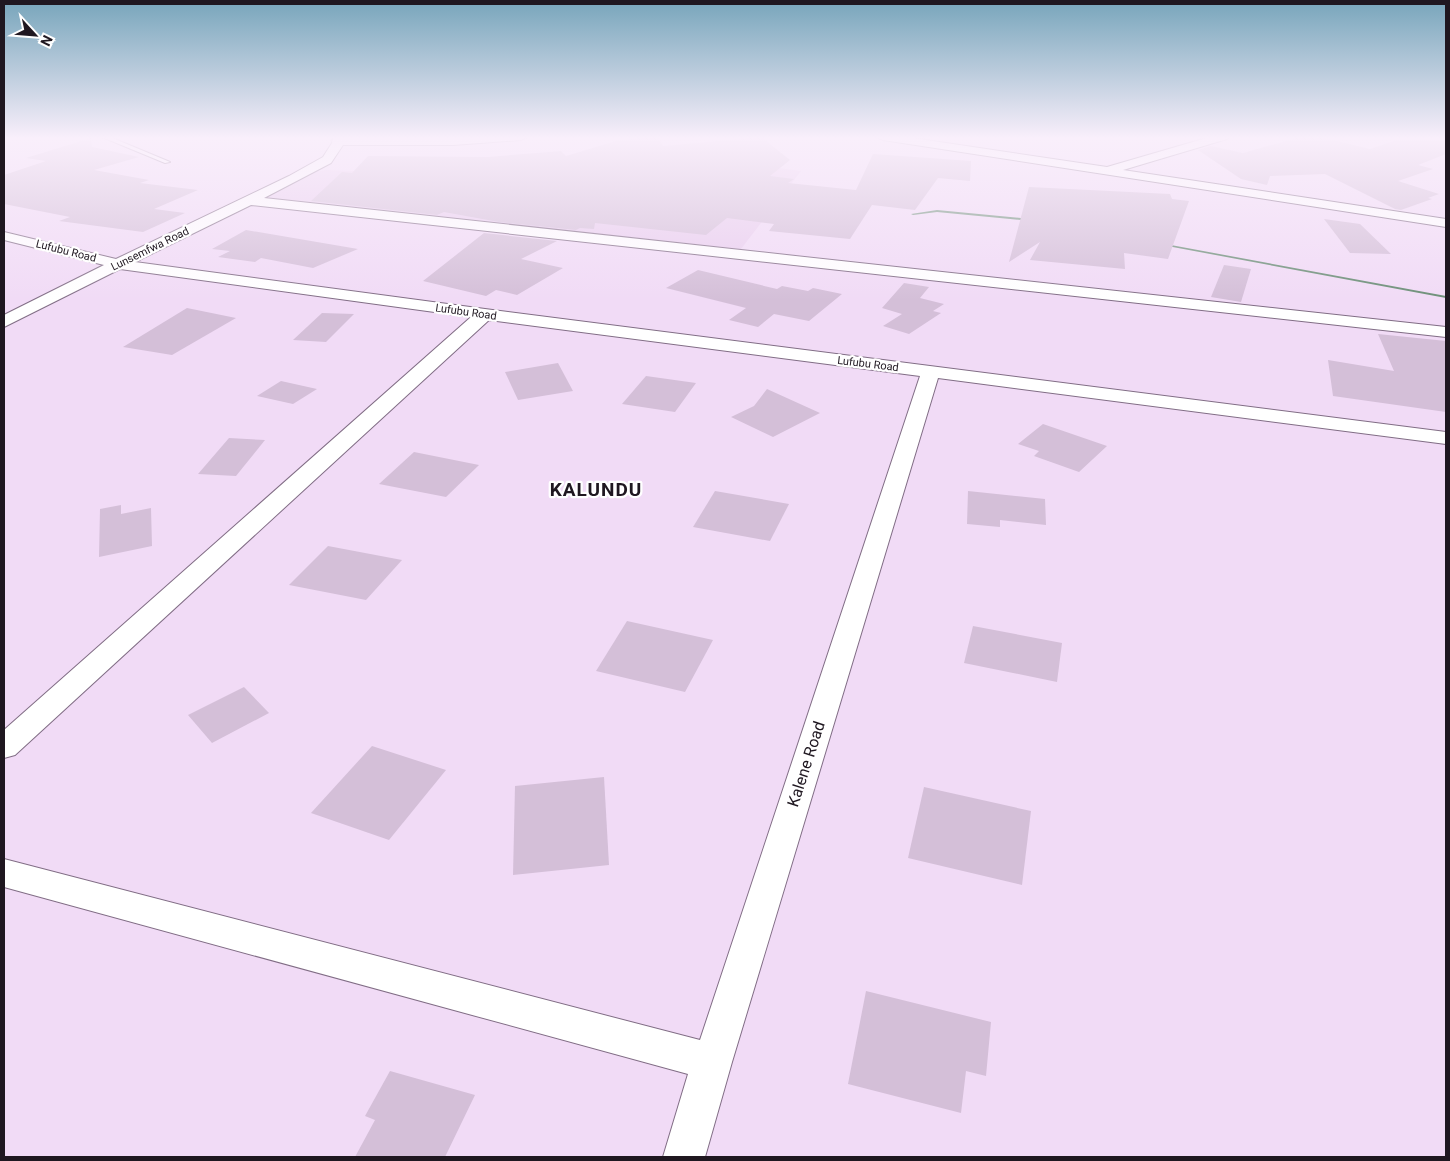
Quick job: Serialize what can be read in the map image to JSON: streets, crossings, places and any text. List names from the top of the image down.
{
  "streets": {
    "street": ["Lunsemfwa Road", "Lufubu Road", "Kalene Road"]
  },
  "crossings": [
    ["Lunsemfwa Road", "Lufubu Road"],
    ["Lufubu Road", "Kalene Road"]
  ],
  "districts": ["KALUNDU"],
  "north": "bottom right"
}
